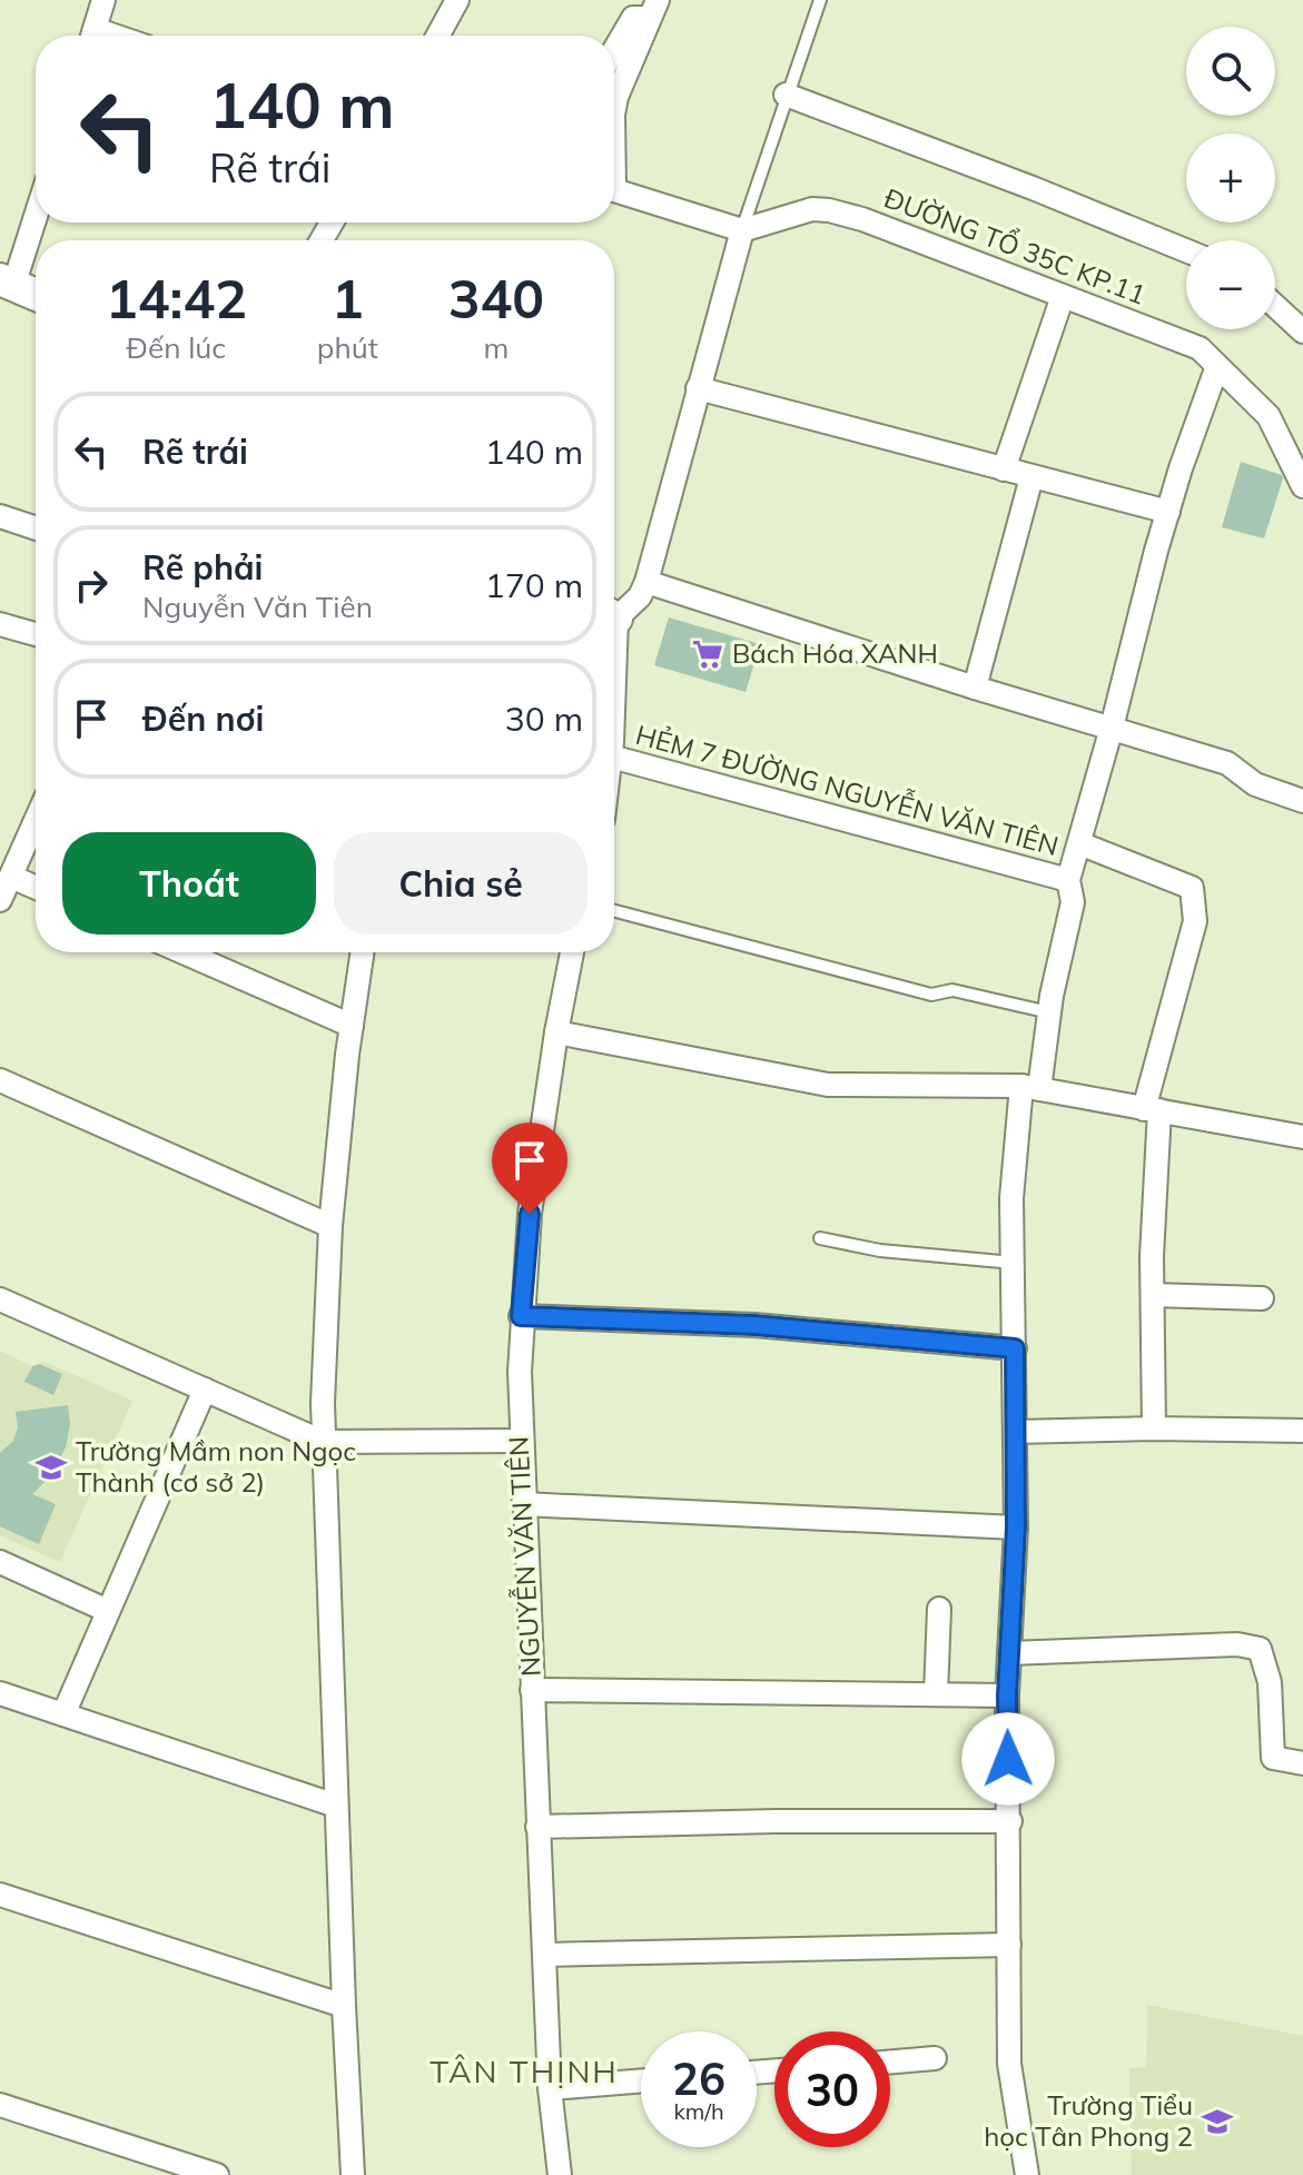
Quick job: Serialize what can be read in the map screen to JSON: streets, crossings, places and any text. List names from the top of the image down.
{
  "streets": {
    "street": ["ĐƯỜNG TỔ 35C KP.11", "HẺM 7 ĐƯỜNG NGUYỄN VĂN TIÊN", "NGUYỄN VĂN TIÊN"]
  },
  "districts": ["TÂN THỊNH"],
  "places": {
    "supermarket": ["Bách Hóa XANH"],
    "school or university": ["Trường Mầm non Ngọc Thành (cơ sở 2)", "Trường Tiểu học Tân Phong 2"]
  },
  "page": {
    "map_buttons": ["+", "−"],
    "turn": ["140 m", "Rẽ trái"],
    "eta": [
      "14:42",
      "Đến lúc",
      "1",
      "phút",
      "340",
      "m"
    ],
    "list": [
      {
        "name": "Rẽ trái",
        "value": "140 m"
      },
      {
        "name": "Rẽ phải",
        "note": "Nguyễn Văn Tiên",
        "value": "170 m"
      },
      {
        "name": "Đến nơi",
        "value": "30 m"
      }
    ],
    "buttons": ["Thoát", "Chia sẻ"],
    "speed": "26 km/h",
    "limit": "30"
  }
}
